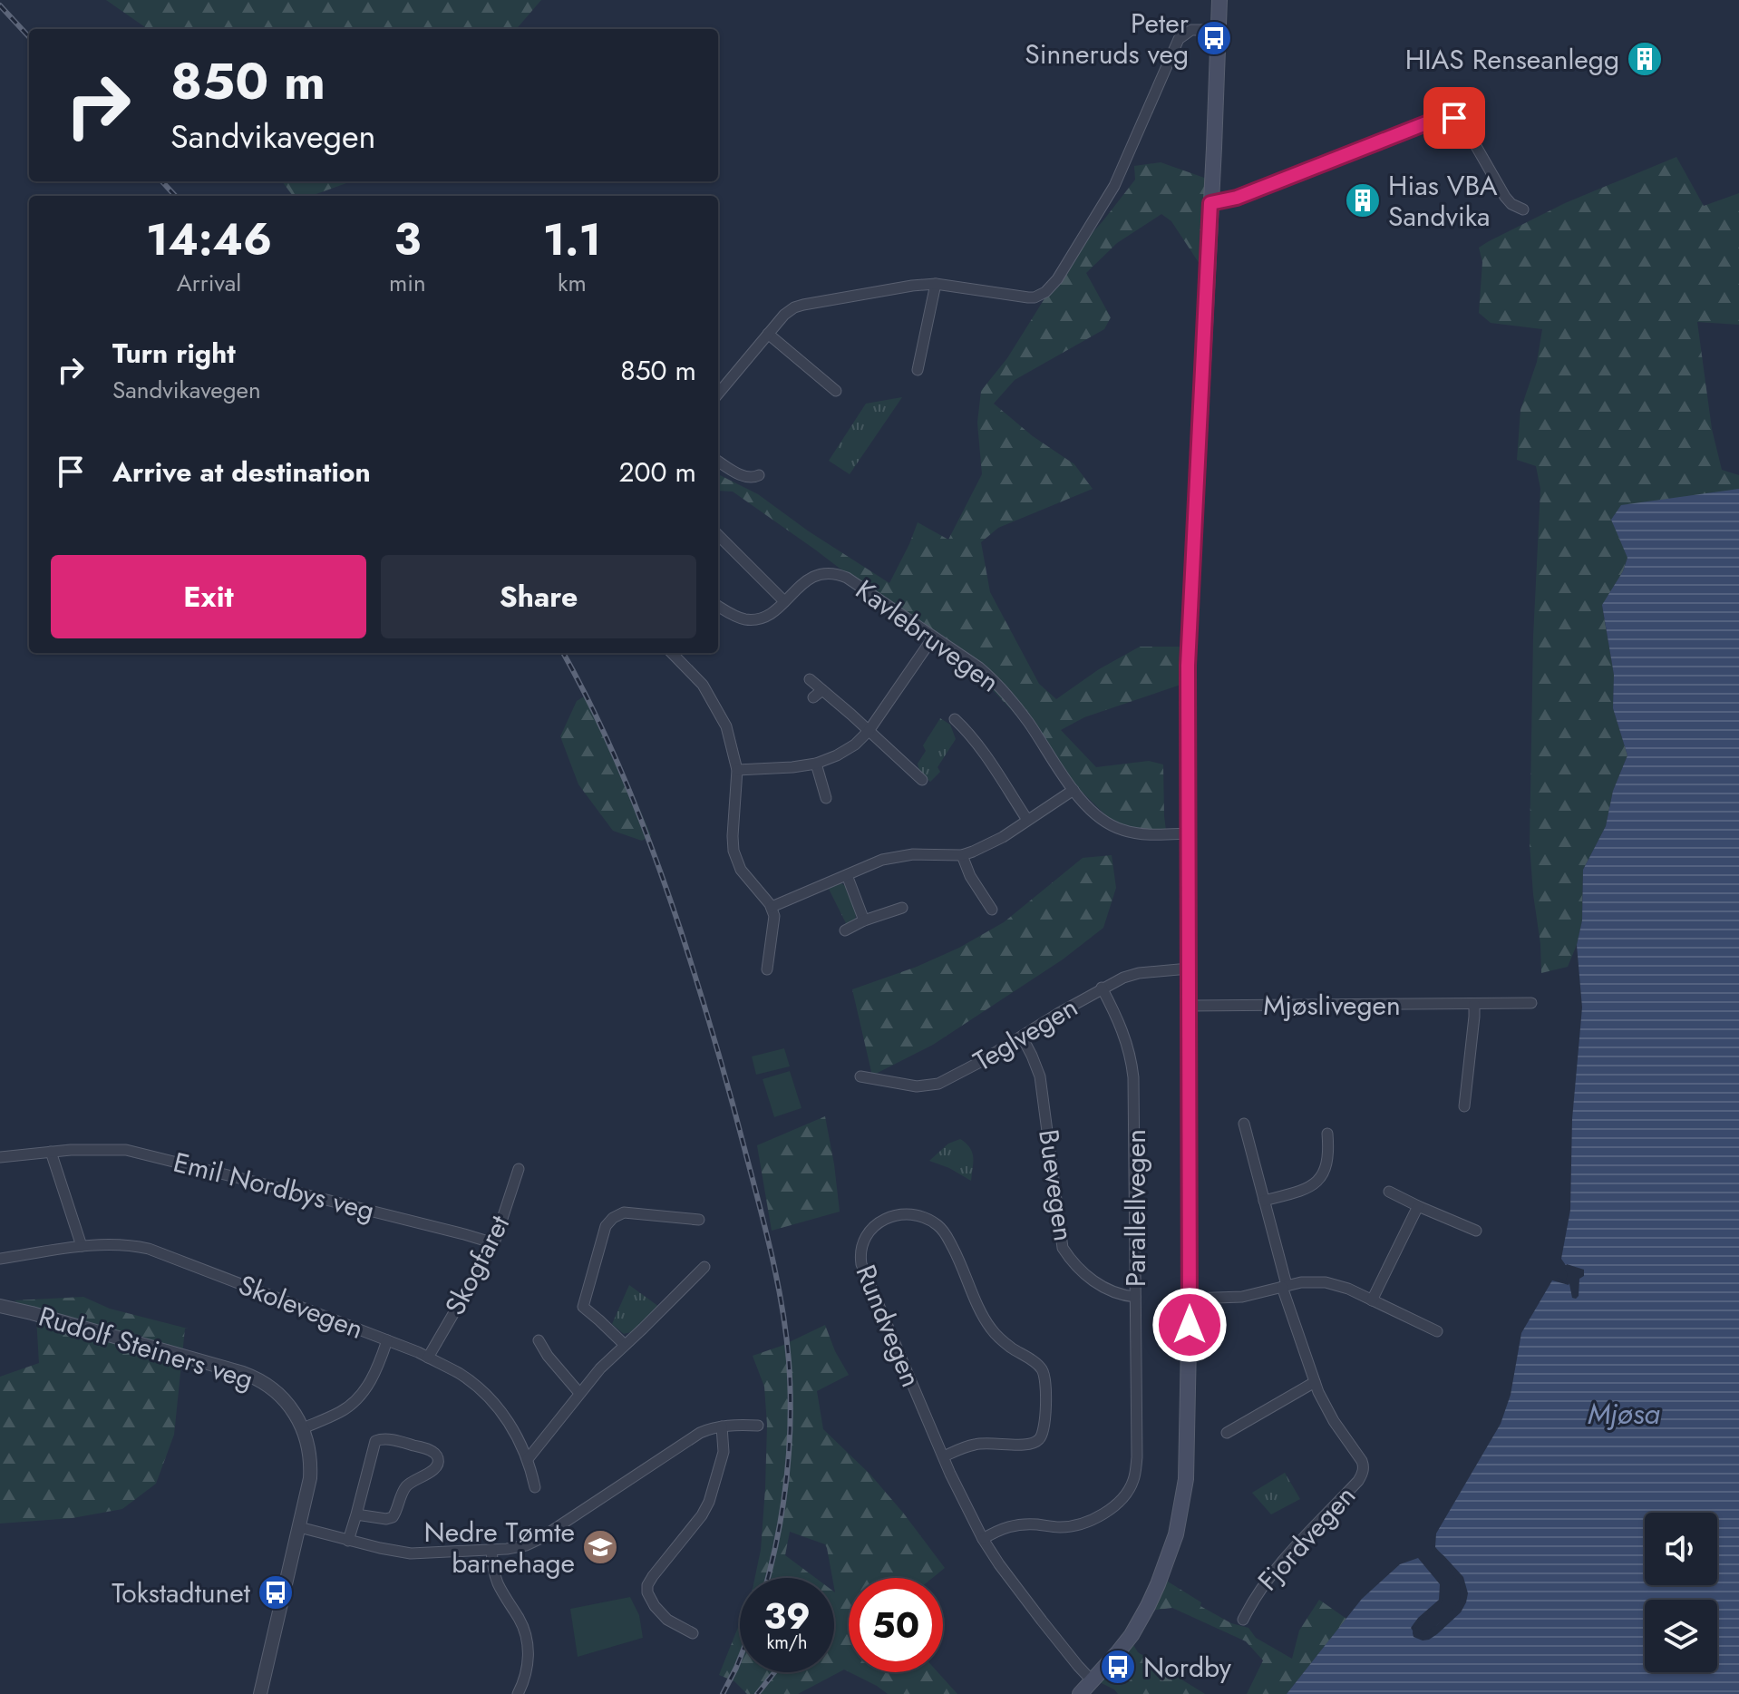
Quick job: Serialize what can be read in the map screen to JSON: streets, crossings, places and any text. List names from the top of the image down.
{
  "streets": {
    "street": [
      "Kavlebruvegen",
      "Mjøslivegen",
      "Teglvegen",
      "Buevegen",
      "Emil Nordbys veg",
      "Parallellvegen",
      "Skogfaret",
      "Skolevegen",
      "Rundvegen",
      "Rudolf Steiners veg",
      "Fjordvegen"
    ]
  },
  "crossings": [
    ["Teglvegen", "Buevegen"],
    ["Teglvegen", "Parallellvegen"],
    ["Buevegen", "Parallellvegen"],
    ["Emil Nordbys veg", "Skogfaret"],
    ["Parallellvegen", "Rundvegen"],
    ["Skogfaret", "Skolevegen"]
  ],
  "water": ["Mjøsa"],
  "places": {
    "bus stop": ["Peter Sinneruds veg", "Tokstadtunet", "Nordby"],
    "building": ["HIAS Renseanlegg", "Hias VBA Sandvika"],
    "school or university": ["Nedre Tømte barnehage"]
  },
  "page": {
    "turn": ["850 m", "Sandvikavegen"],
    "eta": [
      "14:46",
      "Arrival",
      "3",
      "min",
      "1.1",
      "km"
    ],
    "list": [
      {
        "name": "Turn right",
        "note": "Sandvikavegen",
        "value": "850 m"
      },
      {
        "name": "Arrive at destination",
        "value": "200 m"
      }
    ],
    "buttons": ["Exit", "Share"],
    "speed": "39 km/h",
    "limit": "50"
  }
}
